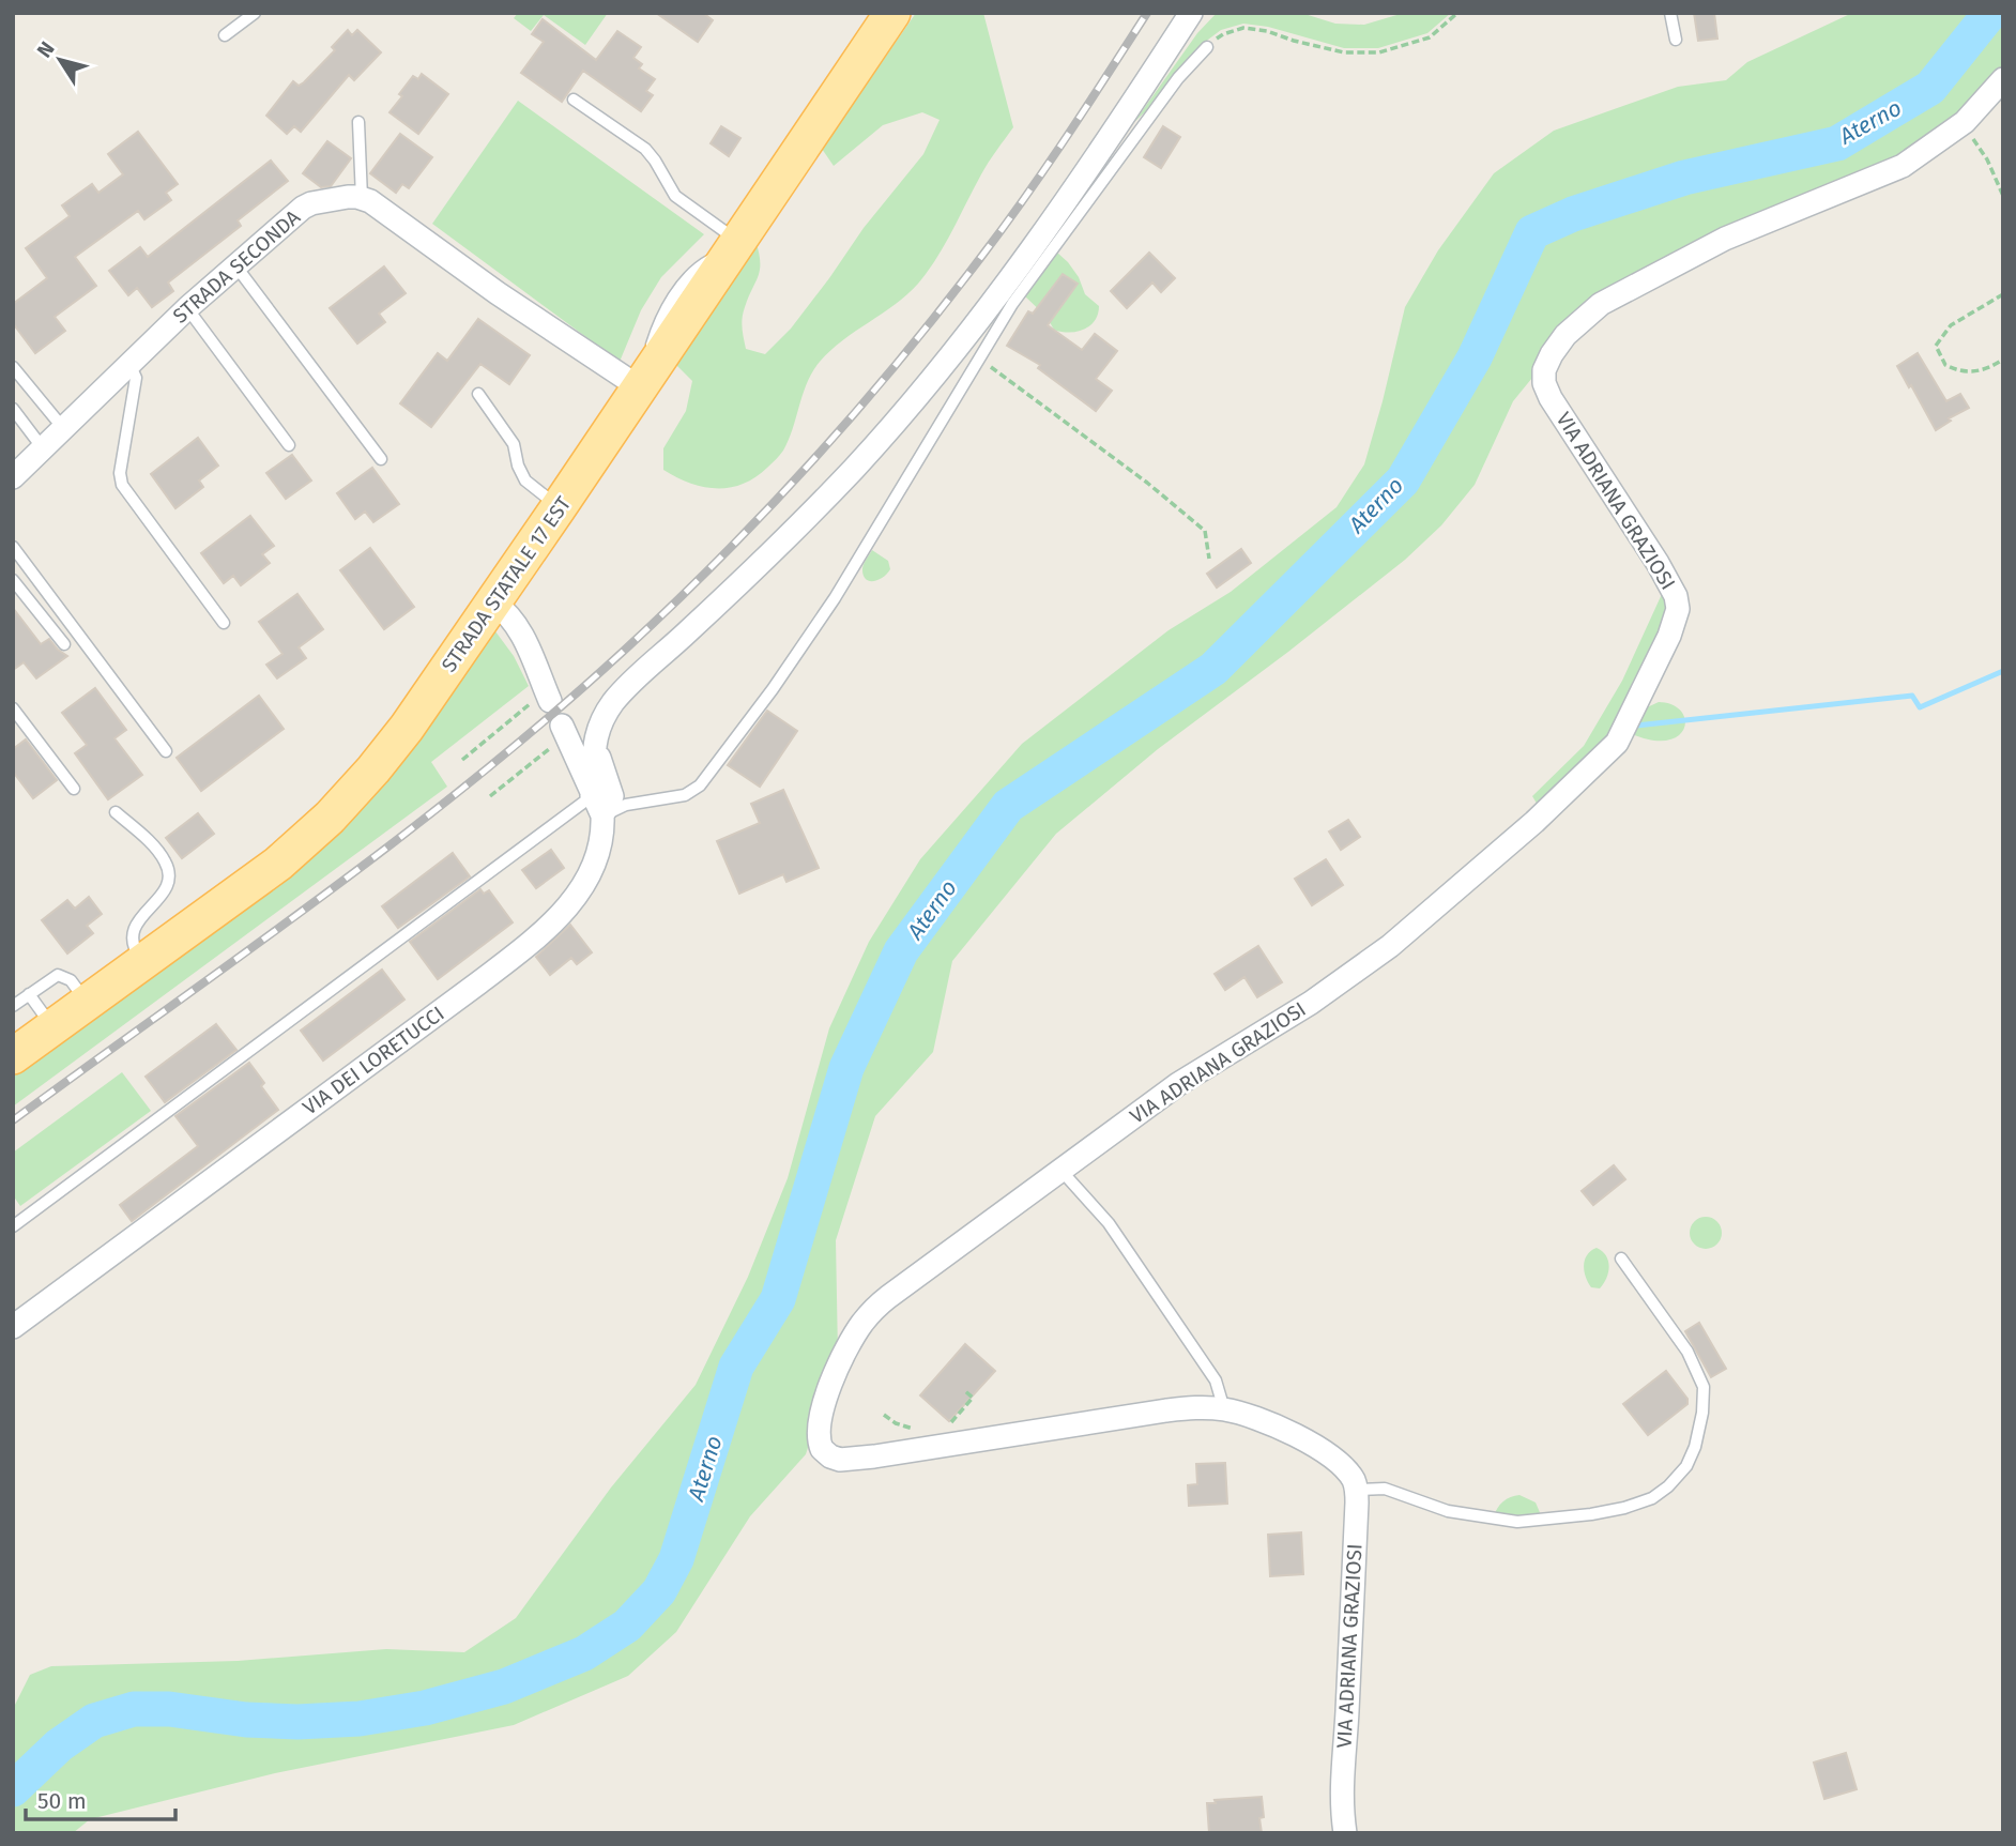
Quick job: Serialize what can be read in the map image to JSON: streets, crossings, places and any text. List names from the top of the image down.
{
  "streets": {
    "main road": ["STRADA STATALE 17 EST"],
    "street": ["STRADA SECONDA", "VIA ADRIANA GRAZIOSI", "VIA DEI LORETUCCI"]
  },
  "water": ["Aterno"],
  "scale_bar": "50 m",
  "north": "top left"
}
